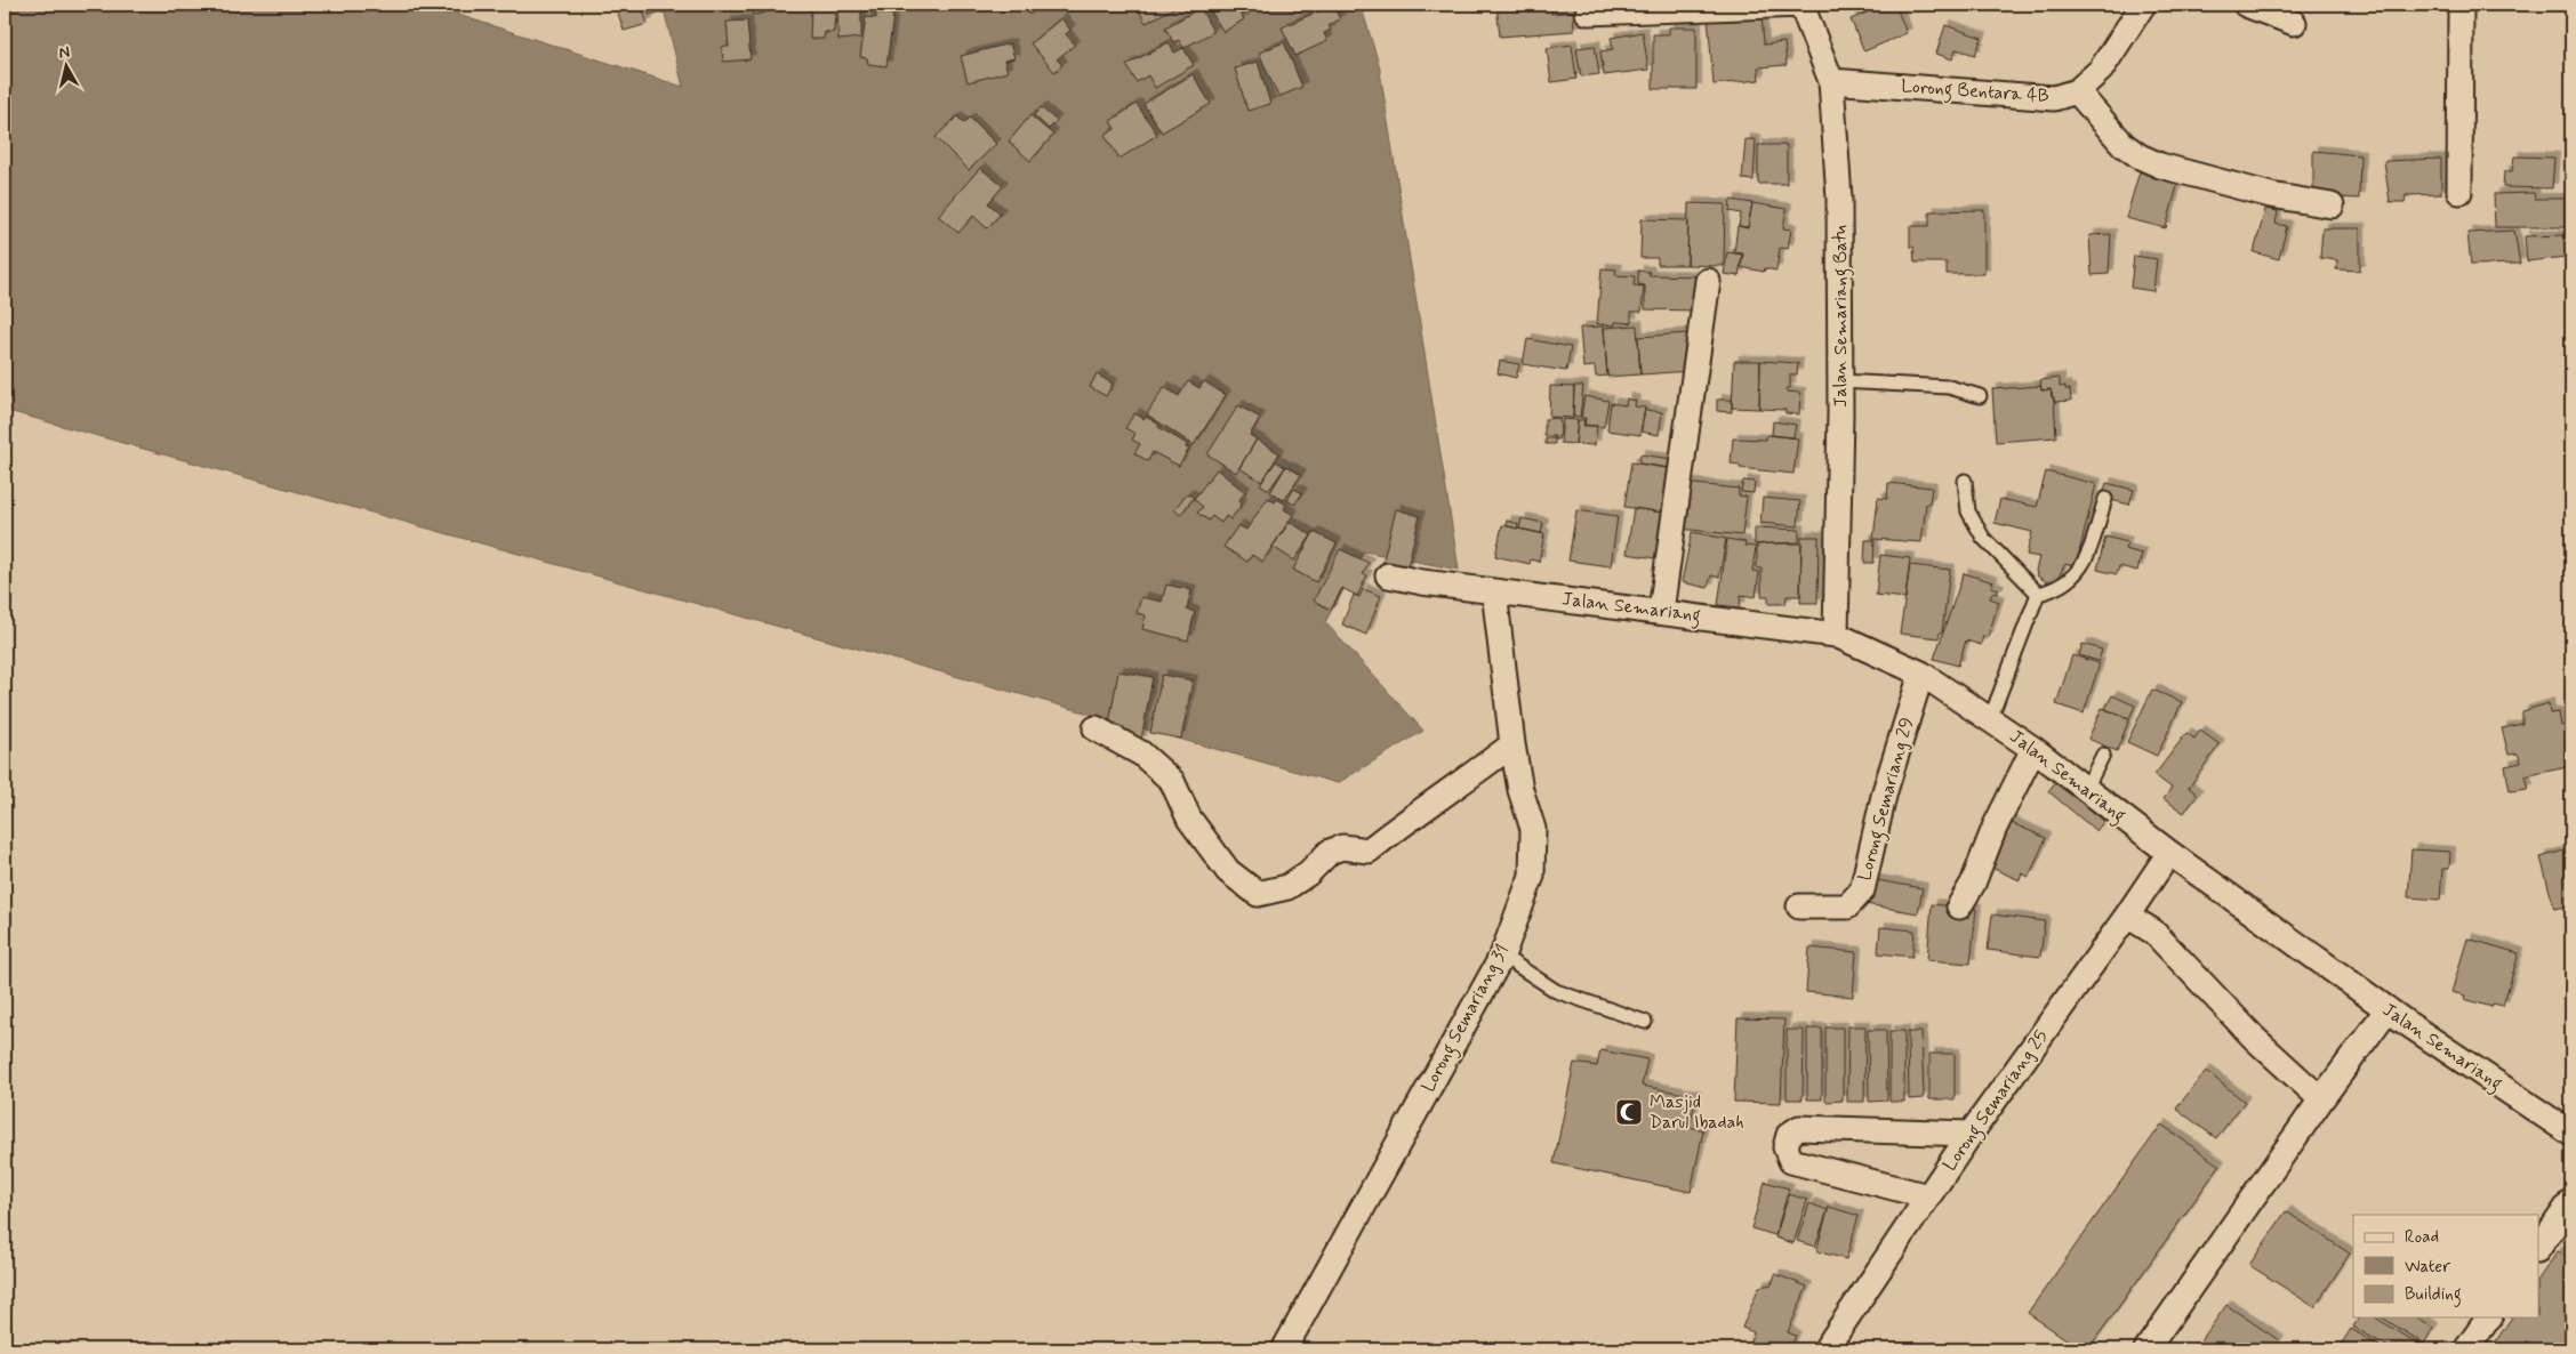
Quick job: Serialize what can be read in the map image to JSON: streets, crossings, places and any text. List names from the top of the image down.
{
  "streets": {
    "street": [
      "Lorong Bentara 4B",
      "Jalan Semariang Batu",
      "Jalan Semariang",
      "Lorong Semariang 29",
      "Lorong Semariang 31",
      "Lorong Semariang 25"
    ]
  },
  "crossings": [
    ["Lorong Bentara 4B", "Jalan Semariang Batu"],
    ["Jalan Semariang Batu", "Jalan Semariang"],
    ["Jalan Semariang", "Lorong Semariang 29"],
    ["Jalan Semariang", "Lorong Semariang 31"],
    ["Jalan Semariang", "Lorong Semariang 25"]
  ],
  "places": {
    "mosque": ["Masjid Darul Ibadah"]
  },
  "legend": ["Road", "Water", "Building"],
  "north": "top"
}
